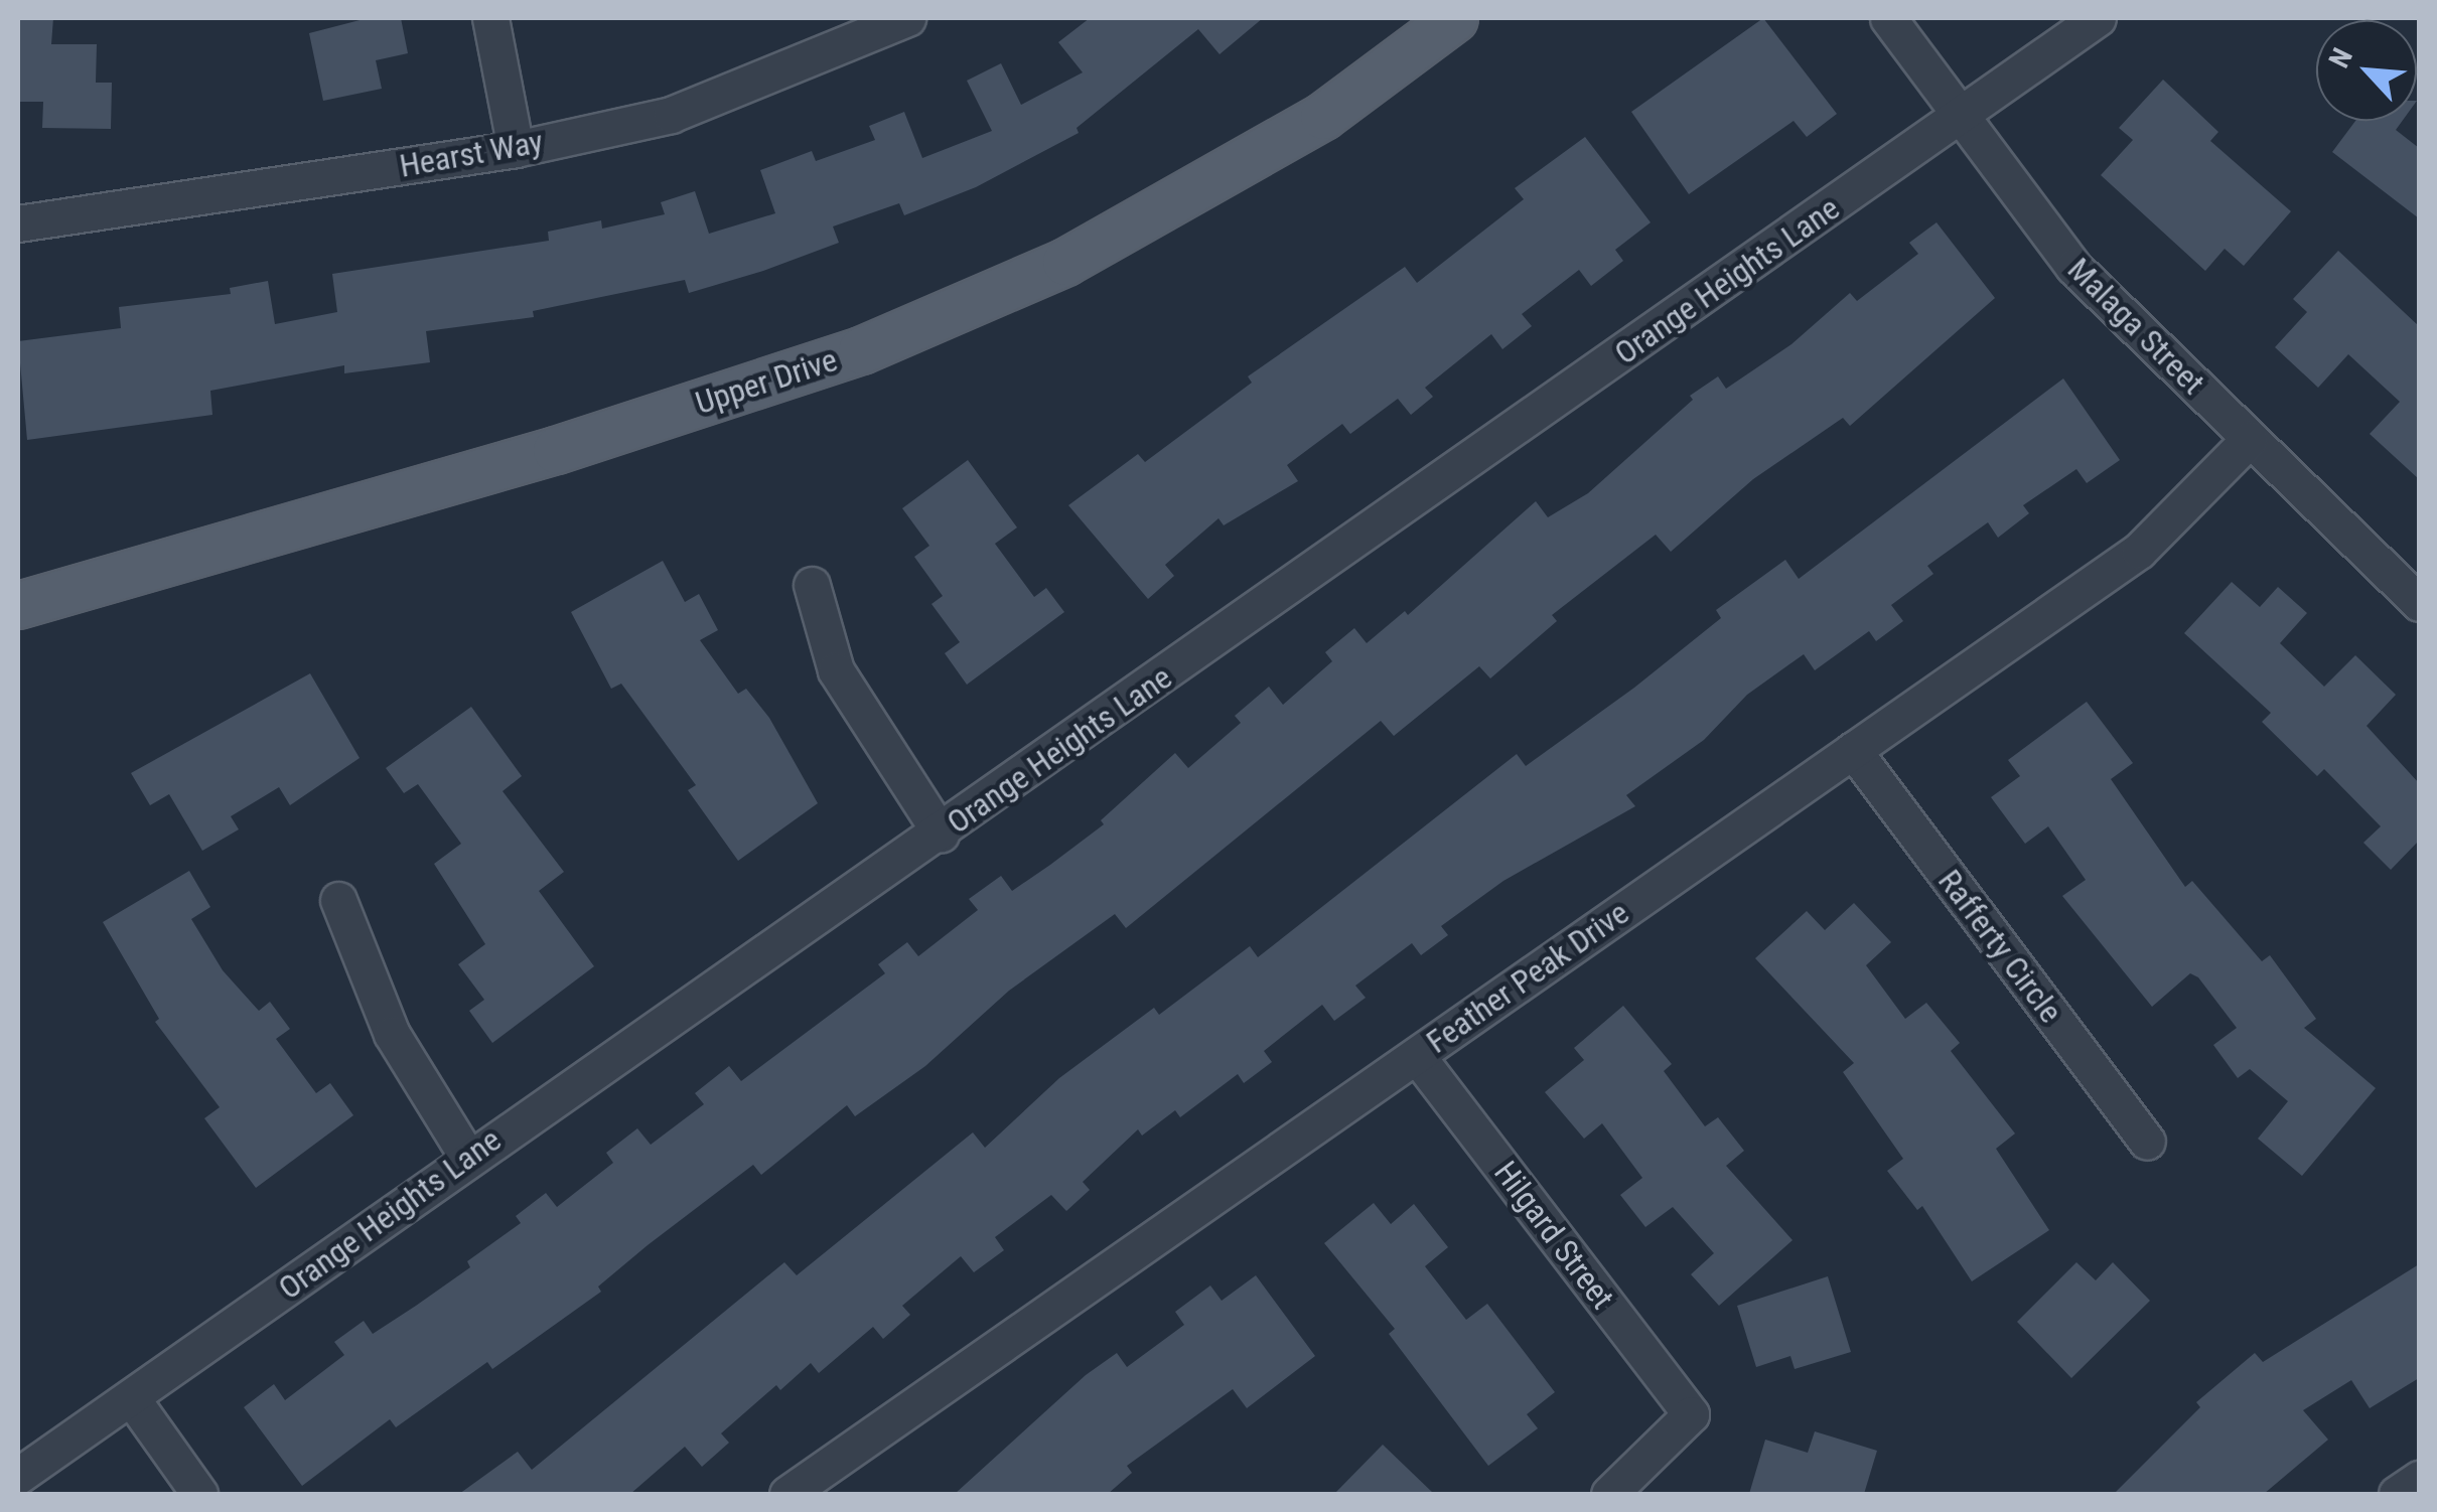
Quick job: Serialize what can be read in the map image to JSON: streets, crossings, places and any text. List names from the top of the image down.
{
  "streets": {
    "main road": ["Upper Drive"],
    "street": [
      "Hearst Way",
      "Orange Heights Lane",
      "Malaga Street",
      "Rafferty Circle",
      "Feather Peak Drive",
      "Hilgard Street"
    ]
  },
  "crossings": [
    ["Orange Heights Lane", "Malaga Street"],
    ["Malaga Street", "Feather Peak Drive"],
    ["Rafferty Circle", "Feather Peak Drive"],
    ["Feather Peak Drive", "Hilgard Street"]
  ],
  "north": "top left"
}
